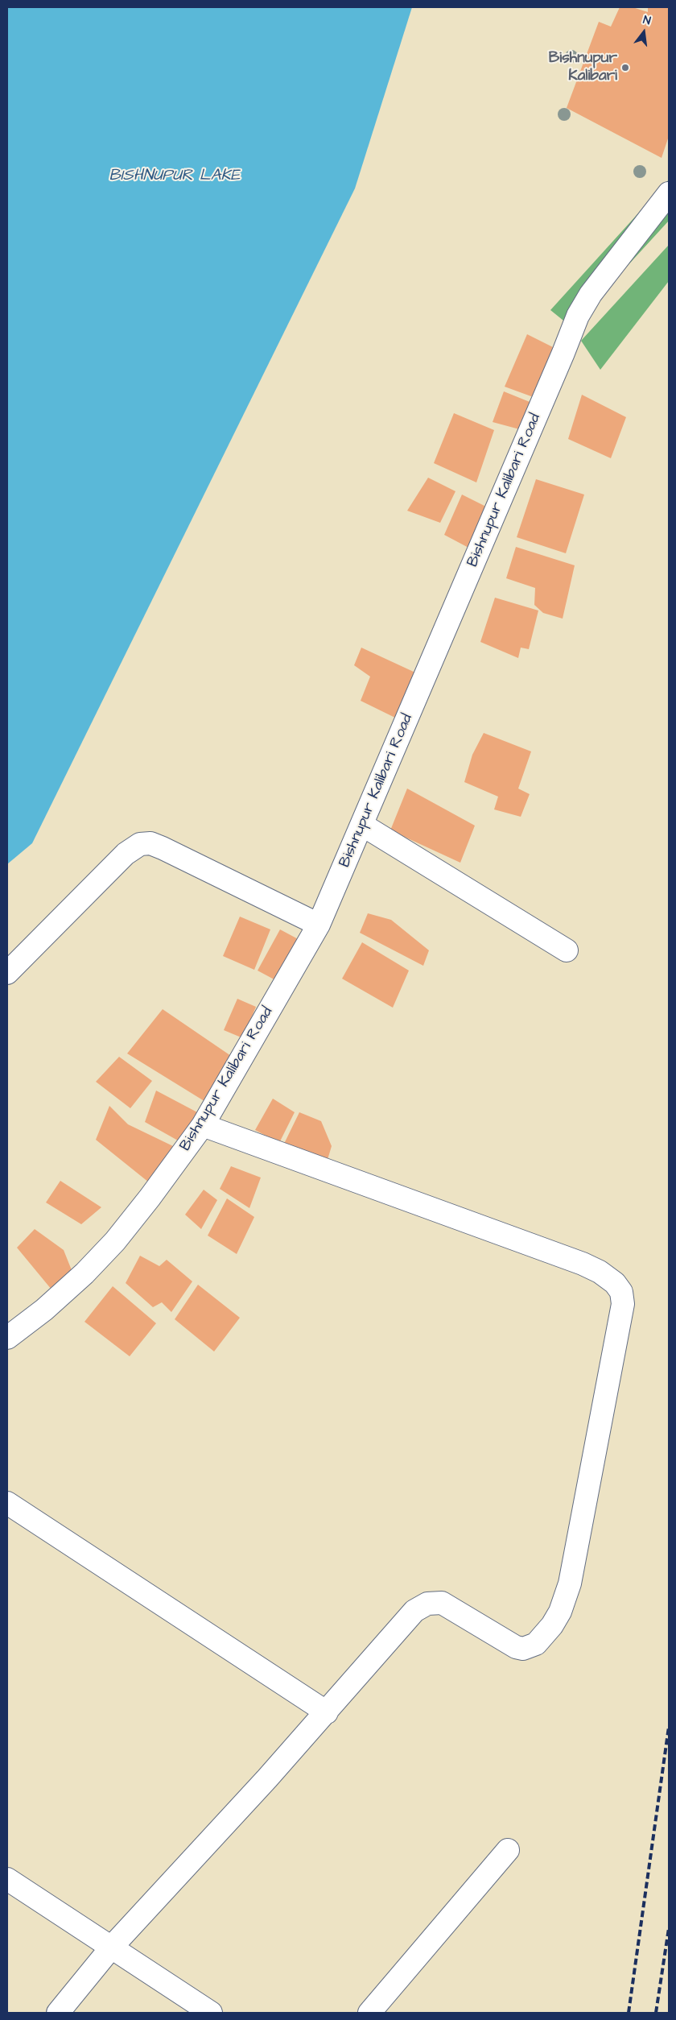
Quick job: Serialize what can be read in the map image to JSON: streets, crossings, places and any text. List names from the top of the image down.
{
  "streets": {
    "street": ["Bishnupur Kalibari Road"]
  },
  "water": ["BISHNUPUR LAKE"],
  "places": ["Bishnupur Kalibari"],
  "north": "top"
}
